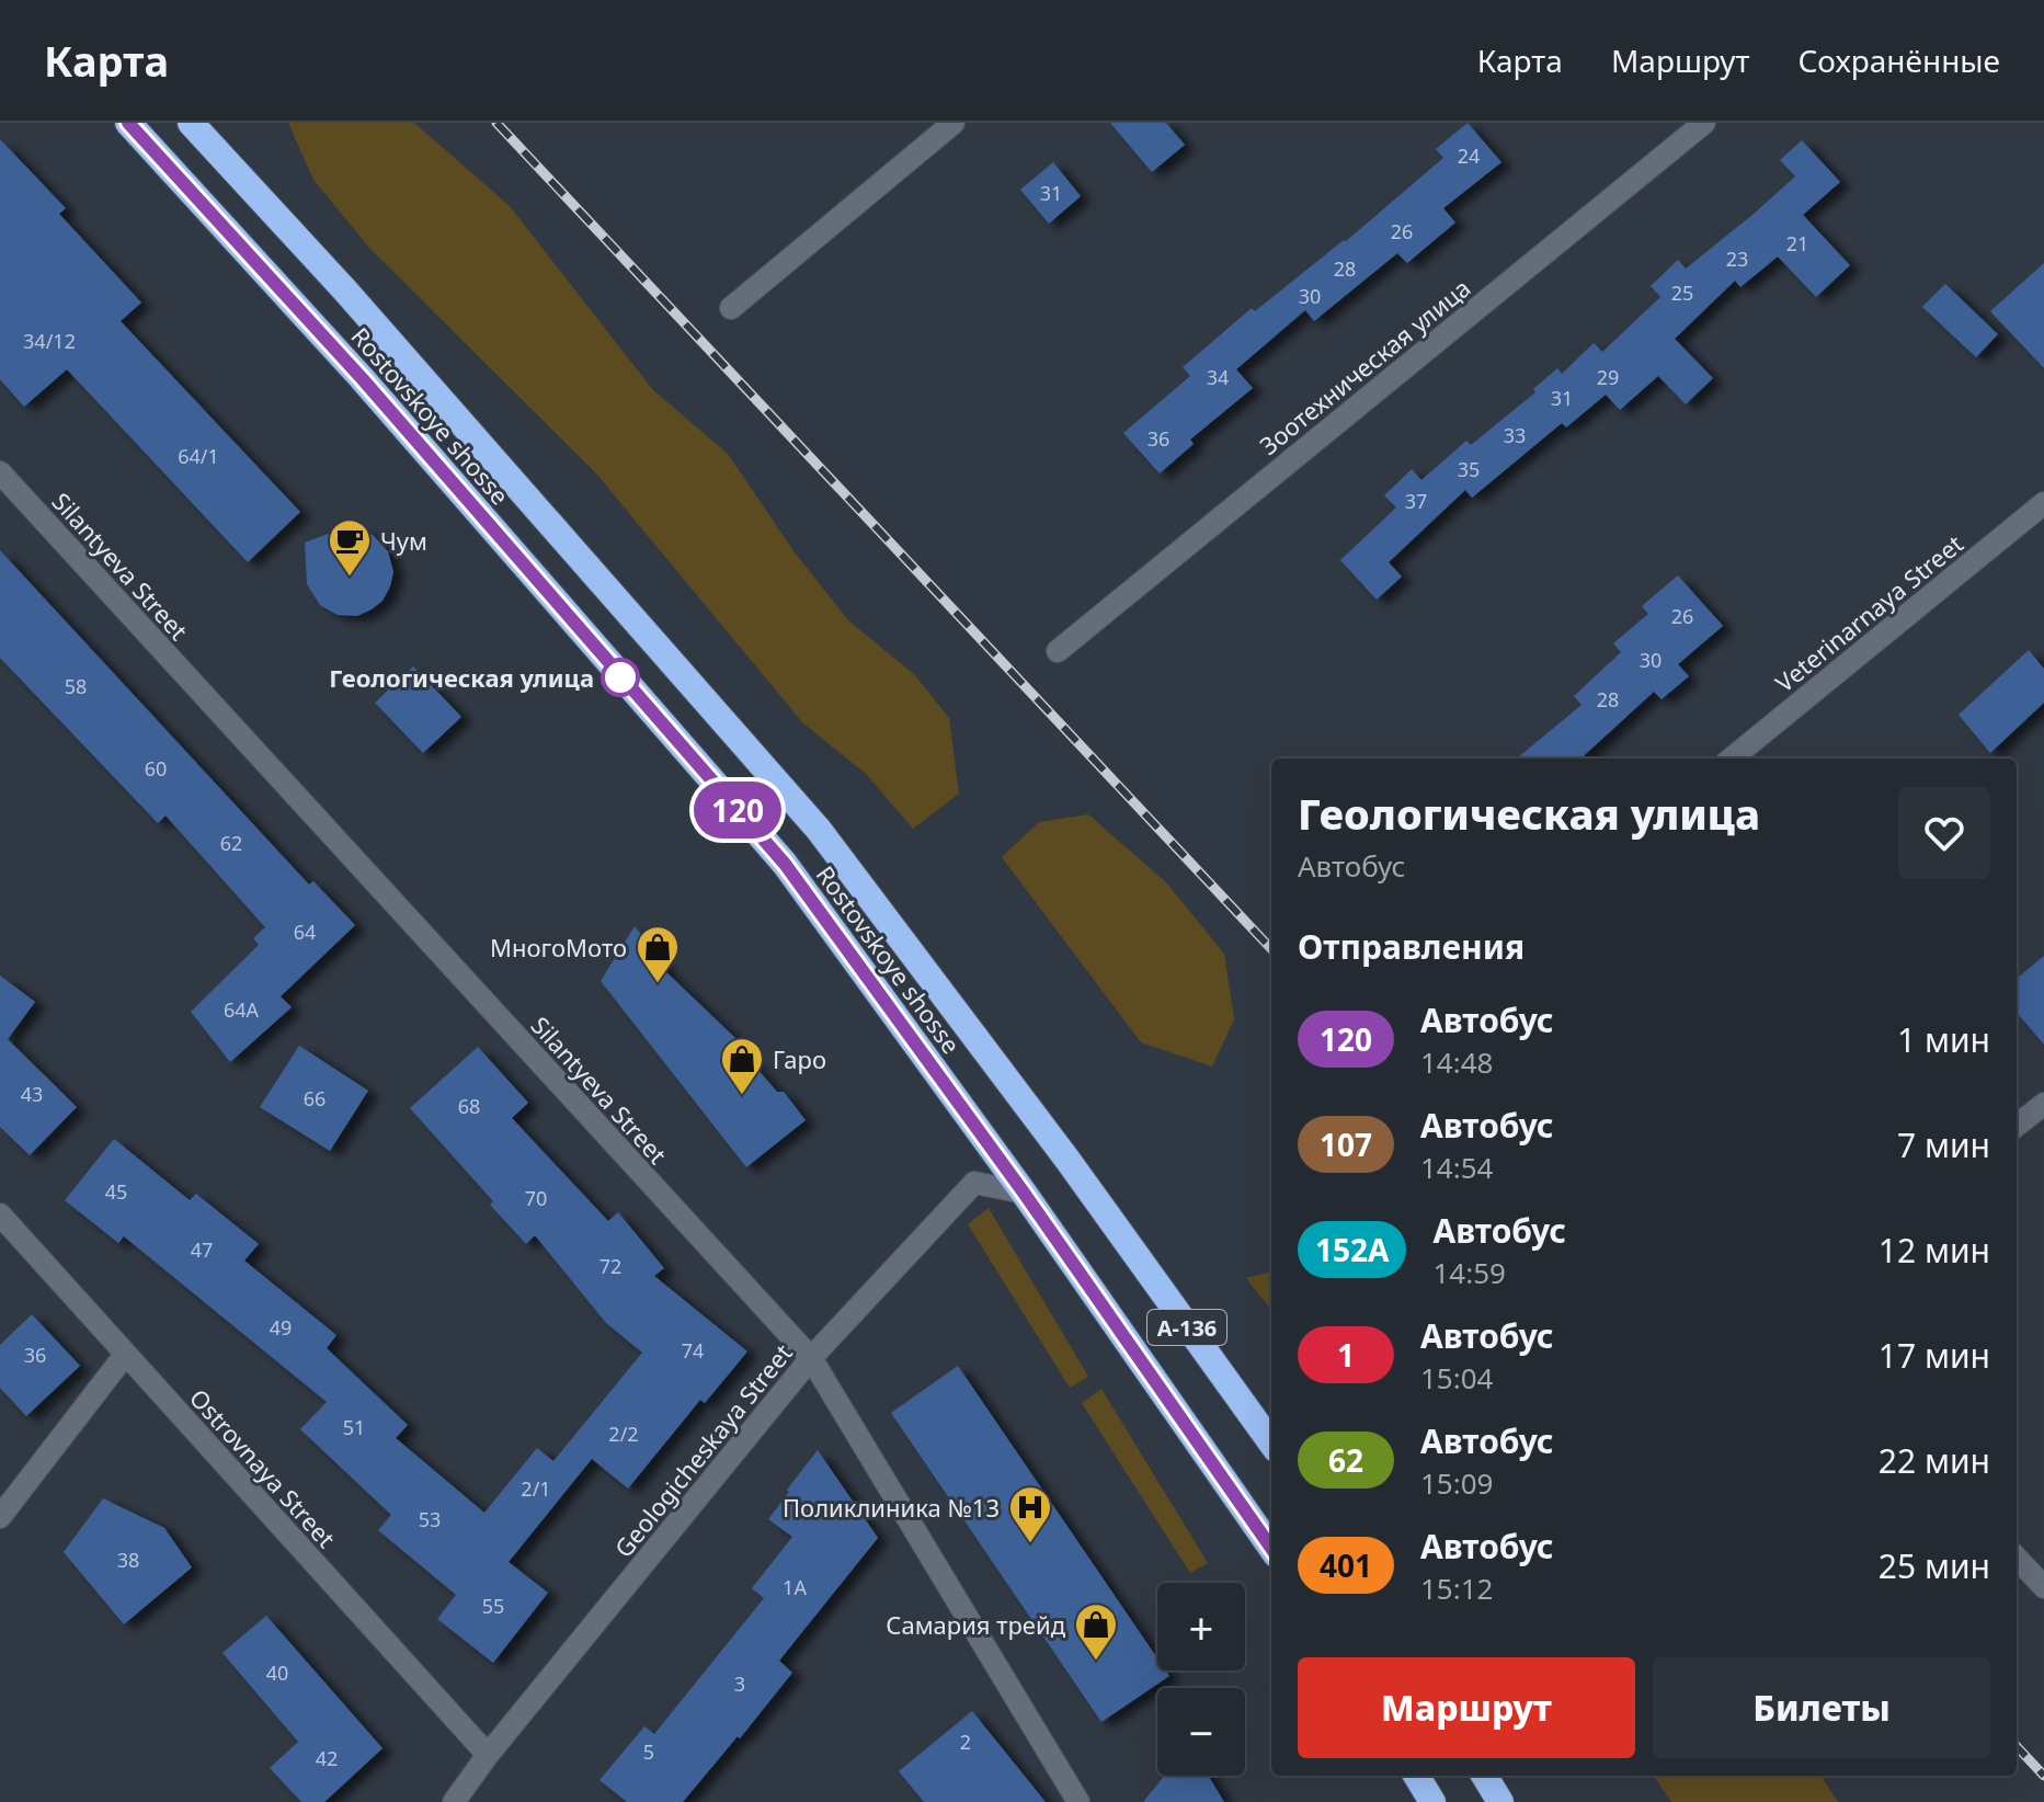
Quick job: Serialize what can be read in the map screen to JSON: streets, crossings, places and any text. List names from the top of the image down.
{
  "streets": {
    "highway": ["Rostovskoye shosse", "А-136"],
    "street": [
      "Зоотехническая улица",
      "Silantyeva Street",
      "Veterinarnaya Street",
      "Geologicheskaya Street",
      "Ostrovnaya Street"
    ]
  },
  "crossings": [
    ["Rostovskoye shosse", "Geologicheskaya Street"],
    ["Silantyeva Street", "Geologicheskaya Street"],
    ["Geologicheskaya Street", "Ostrovnaya Street"]
  ],
  "places": {
    "cafe": ["Чум"],
    "other": ["Геологическая улица"],
    "shop": ["МногоМото", "Гаро", "Самария трейд"],
    "hospital": ["Поликлиника №13"]
  },
  "lines": ["bus line 120"],
  "house_numbers": [
    "24",
    "31",
    "26",
    "21",
    "23",
    "28",
    "25",
    "30",
    "34/12",
    "34",
    "29",
    "31",
    "33",
    "36",
    "64/1",
    "35",
    "37",
    "26",
    "30",
    "58",
    "28",
    "60",
    "62",
    "64",
    "64А",
    "43",
    "66",
    "68",
    "45",
    "70",
    "47",
    "72",
    "49",
    "74",
    "36",
    "51",
    "2/2",
    "2/1",
    "53",
    "38",
    "1А",
    "55",
    "40",
    "3",
    "2",
    "5",
    "42"
  ],
  "page": {
    "header": "Карта",
    "nav": ["Карта", "Маршрут", "Сохранённые"],
    "on_map": "120",
    "heading": [
      ["Геологическая улица", "Автобус"],
      "Отправления"
    ],
    "list": [
      {
        "mark": "120",
        "name": "Автобус",
        "note": "14:48",
        "value": "1 мин"
      },
      {
        "mark": "107",
        "name": "Автобус",
        "note": "14:54",
        "value": "7 мин"
      },
      {
        "mark": "152A",
        "name": "Автобус",
        "note": "14:59",
        "value": "12 мин"
      },
      {
        "mark": "1",
        "name": "Автобус",
        "note": "15:04",
        "value": "17 мин"
      },
      {
        "mark": "62",
        "name": "Автобус",
        "note": "15:09",
        "value": "22 мин"
      },
      {
        "mark": "401",
        "name": "Автобус",
        "note": "15:12",
        "value": "25 мин"
      }
    ],
    "map_buttons": ["+", "−"],
    "buttons": ["Маршрут", "Билеты"]
  }
}
